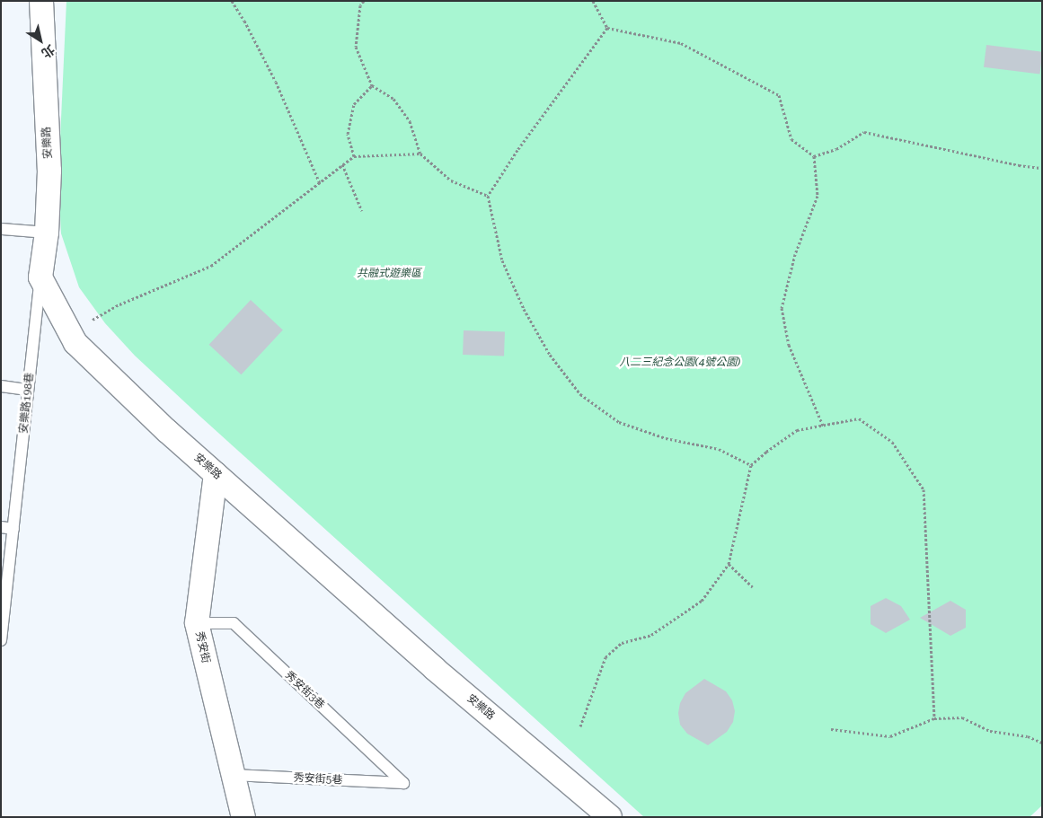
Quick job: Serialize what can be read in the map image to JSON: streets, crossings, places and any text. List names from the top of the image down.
{
  "streets": {
    "street": ["安樂路", "秀安街"],
    "lane": ["安樂路198巷", "秀安街3巷", "秀安街5巷"]
  },
  "crossings": [
    ["安樂路", "安樂路198巷"],
    ["安樂路", "秀安街"],
    ["秀安街", "秀安街3巷"],
    ["秀安街", "秀安街5巷"],
    ["秀安街3巷", "秀安街5巷"]
  ],
  "parks": ["共融式遊樂區", "八二三紀念公園(4號公園)"],
  "north": "bottom right"
}
